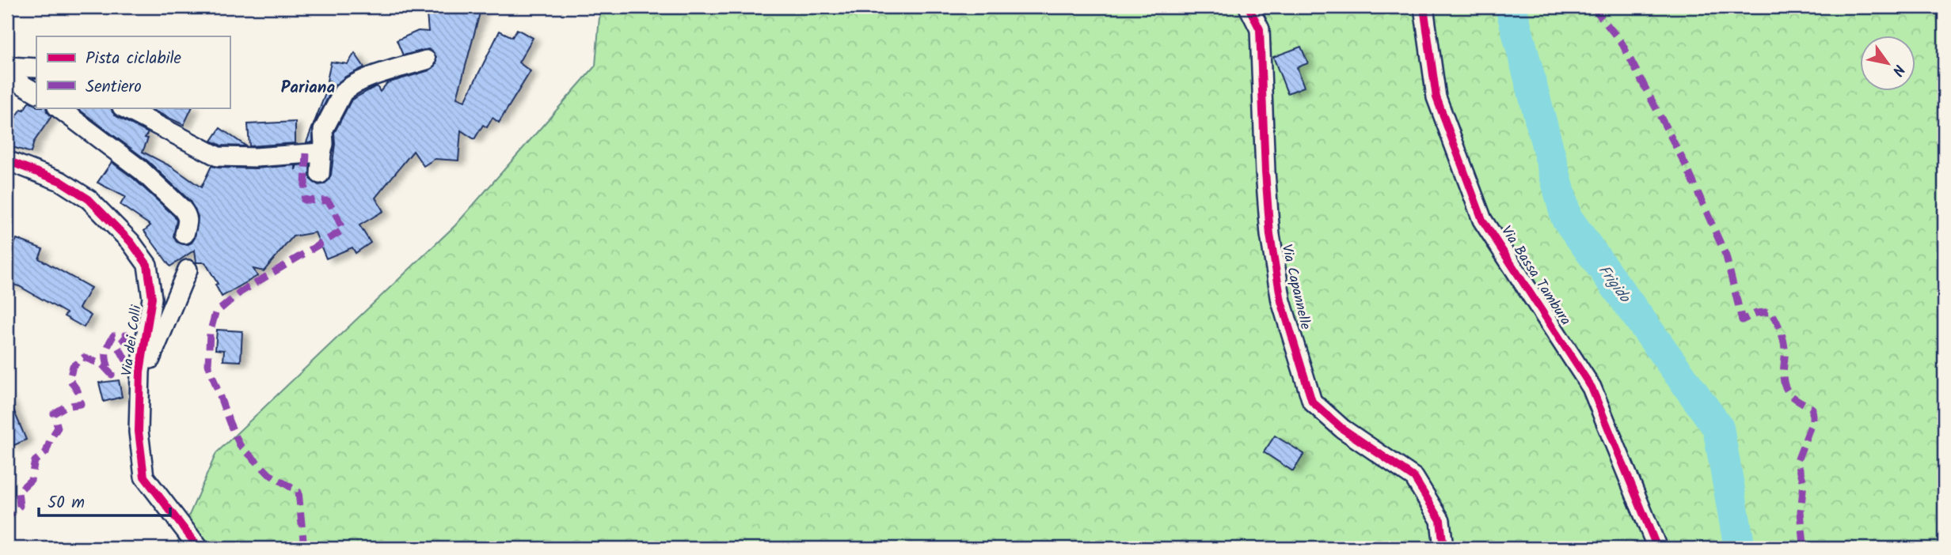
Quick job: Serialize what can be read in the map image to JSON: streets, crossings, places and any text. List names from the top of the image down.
{
  "streets": {
    "street": ["Via Bassa Tambura", "Via Capannelle", "Via dei Colli"]
  },
  "districts": ["Pariana"],
  "water": ["Frigido"],
  "legend": ["Pista ciclabile", "Sentiero"],
  "scale_bar": "50 m",
  "north": "bottom right"
}
